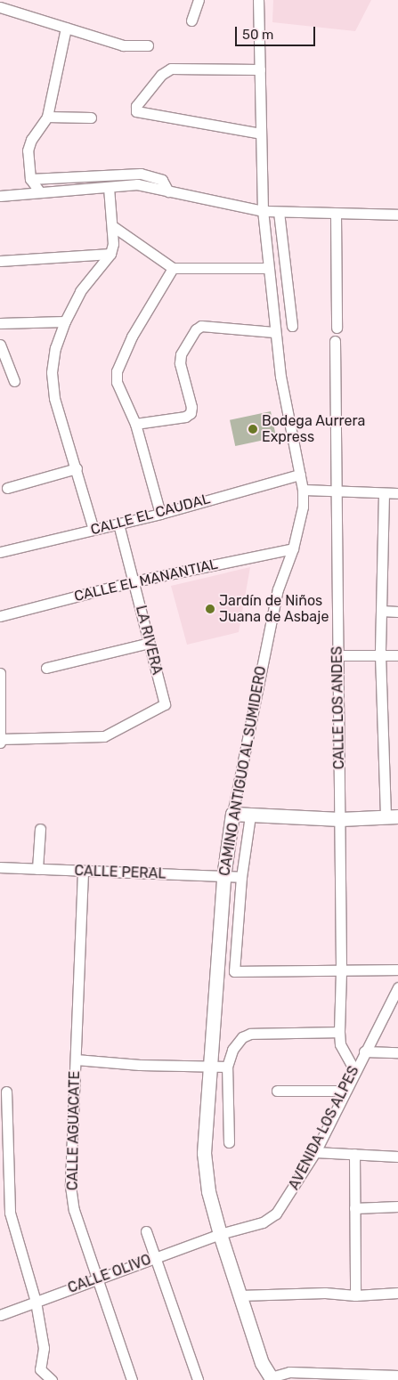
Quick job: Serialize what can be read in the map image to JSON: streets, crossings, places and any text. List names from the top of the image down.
{
  "streets": {
    "main road": ["CAMINO ANTIGUO AL SUMIDERO"],
    "street": [
      "CALLE EL CAUDAL",
      "CALLE EL MANANTIAL",
      "LA RIVERA",
      "CALLE LOS ANDES",
      "CALLE PERAL",
      "AVENIDA LOS ALPES",
      "CALLE AGUACATE",
      "CALLE OLIVO"
    ]
  },
  "crossings": [
    ["CALLE EL CAUDAL", "LA RIVERA"],
    ["CALLE EL CAUDAL", "CAMINO ANTIGUO AL SUMIDERO"],
    ["CALLE EL MANANTIAL", "LA RIVERA"],
    ["CALLE EL MANANTIAL", "CAMINO ANTIGUO AL SUMIDERO"],
    ["CALLE LOS ANDES", "AVENIDA LOS ALPES"],
    ["CAMINO ANTIGUO AL SUMIDERO", "CALLE PERAL"],
    ["CAMINO ANTIGUO AL SUMIDERO", "AVENIDA LOS ALPES"],
    ["CAMINO ANTIGUO AL SUMIDERO", "CALLE OLIVO"],
    ["CALLE PERAL", "CALLE AGUACATE"],
    ["AVENIDA LOS ALPES", "CALLE OLIVO"],
    ["CALLE AGUACATE", "CALLE OLIVO"]
  ],
  "places": ["Bodega Aurrera Express", "Jardín de Niños Juana de Asbaje"],
  "scale_bar": "50 m"
}
